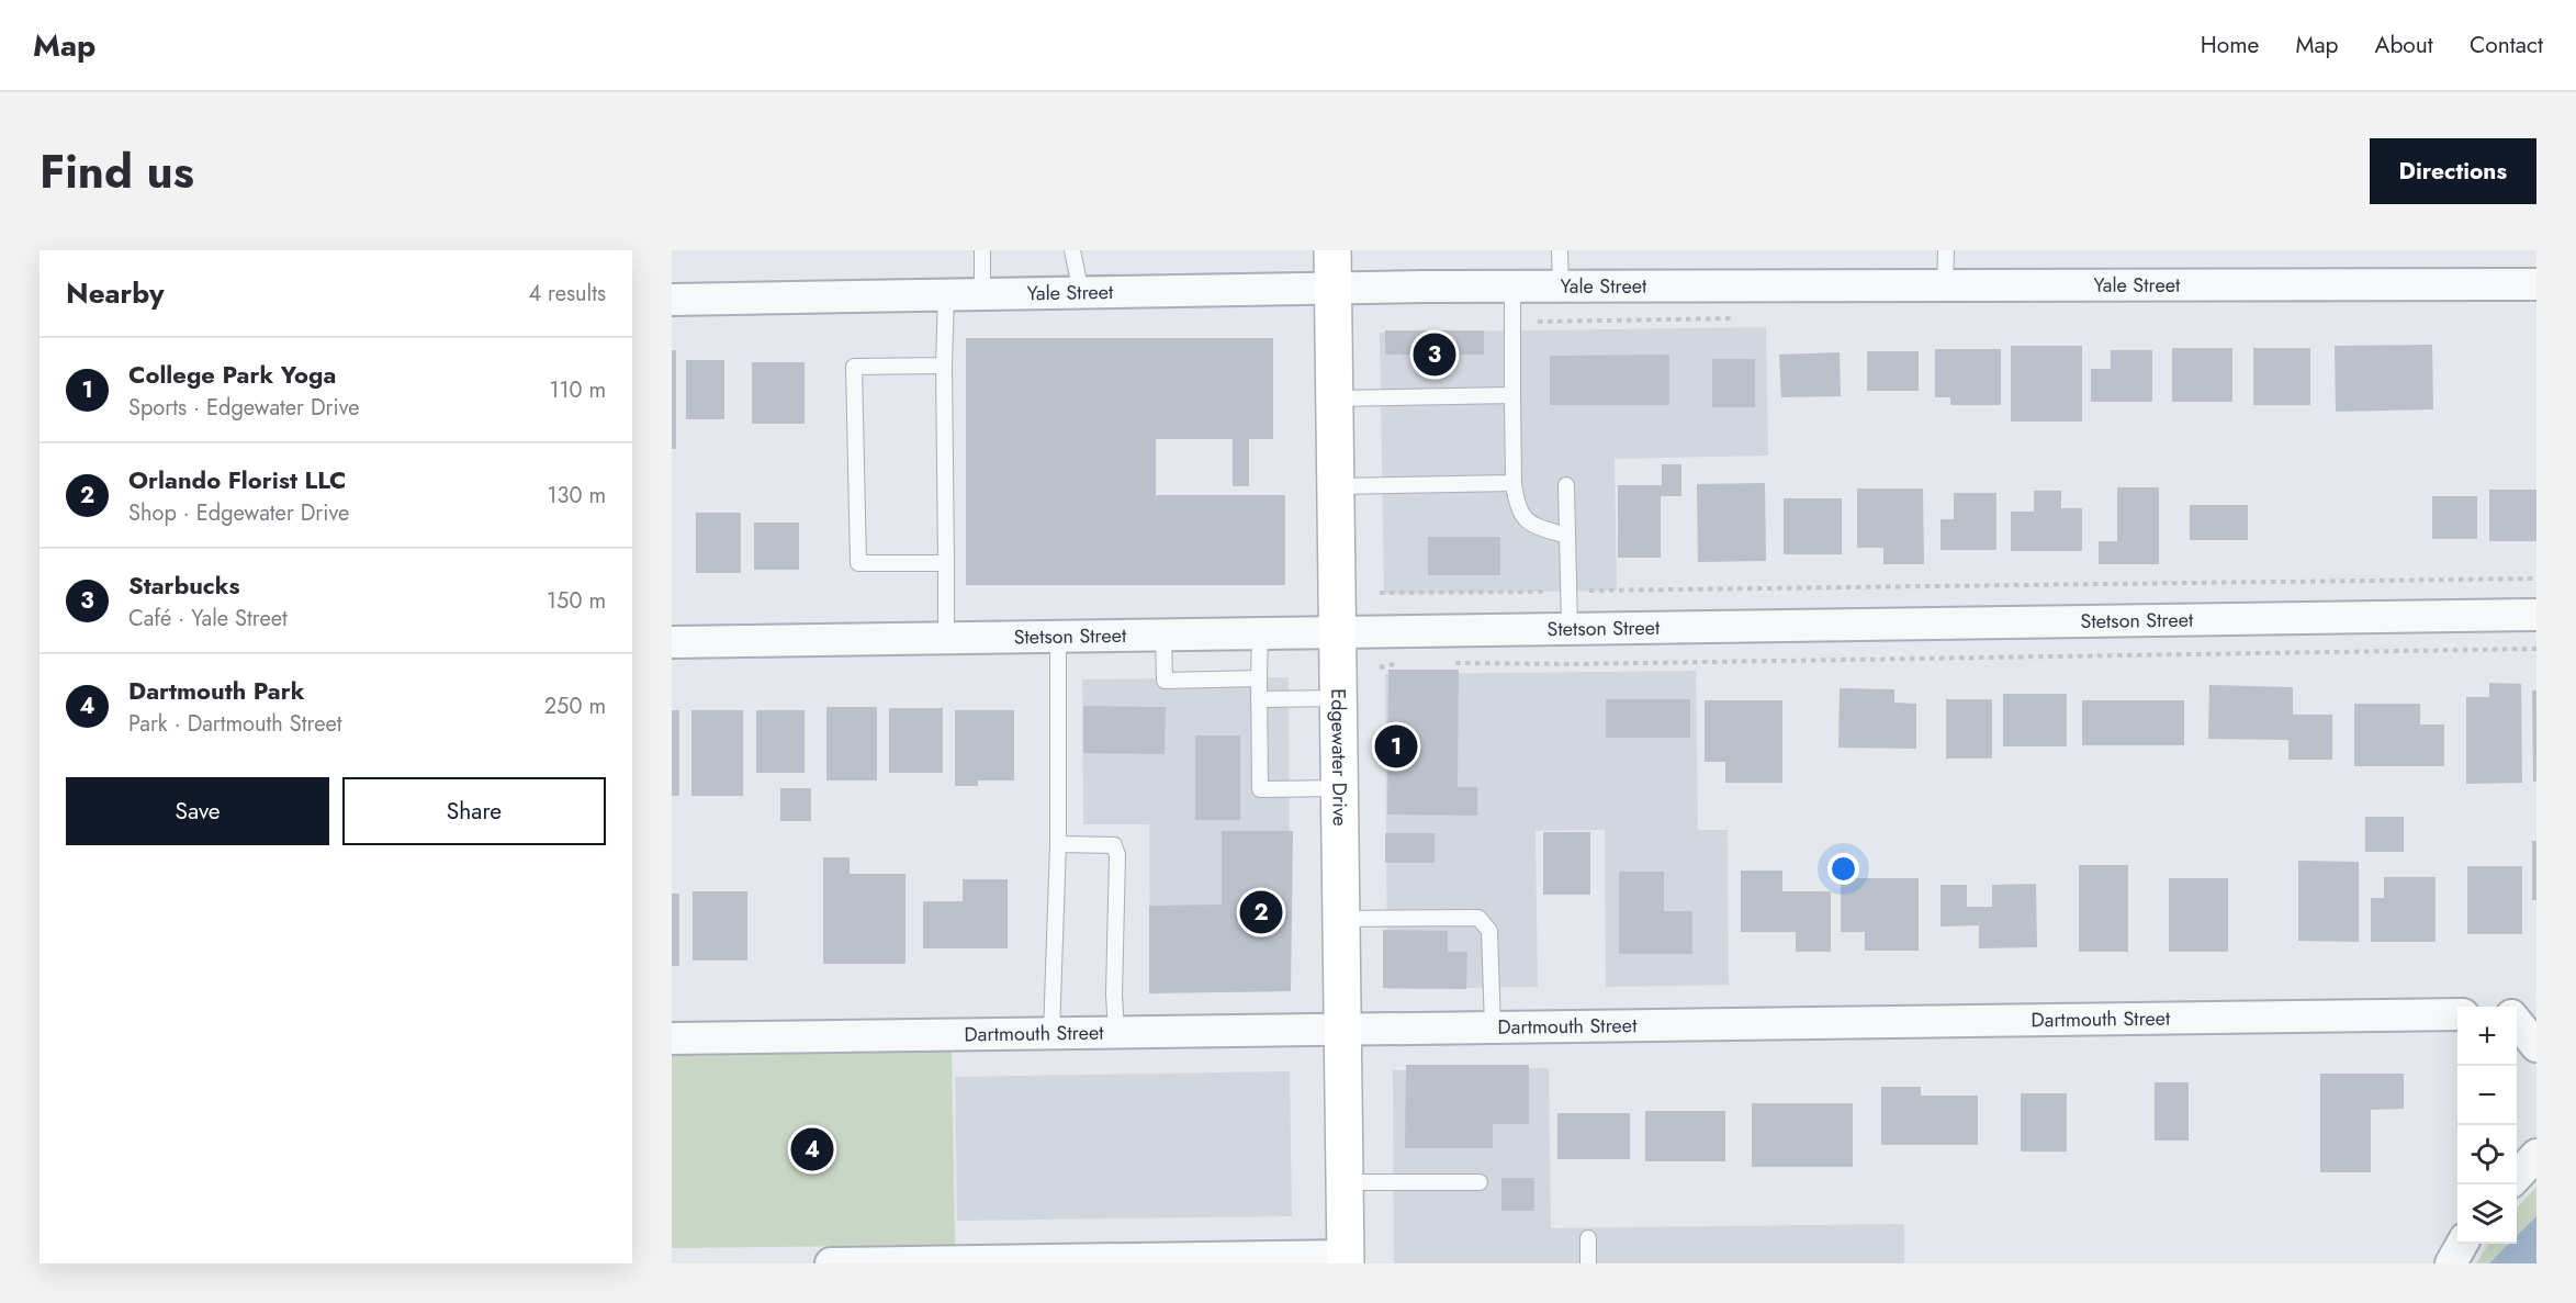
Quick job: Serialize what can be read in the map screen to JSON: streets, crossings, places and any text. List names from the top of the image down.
{
  "streets": {
    "street": [
      "Yale Street",
      "Stetson Street",
      "Edgewater Drive",
      "Dartmouth Street"
    ]
  },
  "crossings": [
    ["Yale Street", "Edgewater Drive"],
    ["Stetson Street", "Edgewater Drive"],
    ["Edgewater Drive", "Dartmouth Street"]
  ],
  "page": {
    "header": "Map",
    "nav": [
      "Home",
      "Map",
      "About",
      "Contact"
    ],
    "title": "Find us",
    "buttons": [
      "Directions",
      ["Save", "Share"]
    ],
    "heading": ["Nearby", "4 results"],
    "pins": [
      "3",
      "1",
      "2",
      "4"
    ],
    "list": [
      {
        "mark": "1",
        "name": "College Park Yoga",
        "note": "Sports · Edgewater Drive",
        "value": "110 m"
      },
      {
        "mark": "2",
        "name": "Orlando Florist LLC",
        "note": "Shop · Edgewater Drive",
        "value": "130 m"
      },
      {
        "mark": "3",
        "name": "Starbucks",
        "note": "Café · Yale Street",
        "value": "150 m"
      },
      {
        "mark": "4",
        "name": "Dartmouth Park",
        "note": "Park · Dartmouth Street",
        "value": "250 m"
      }
    ],
    "map_buttons": ["+", "−"]
  }
}
